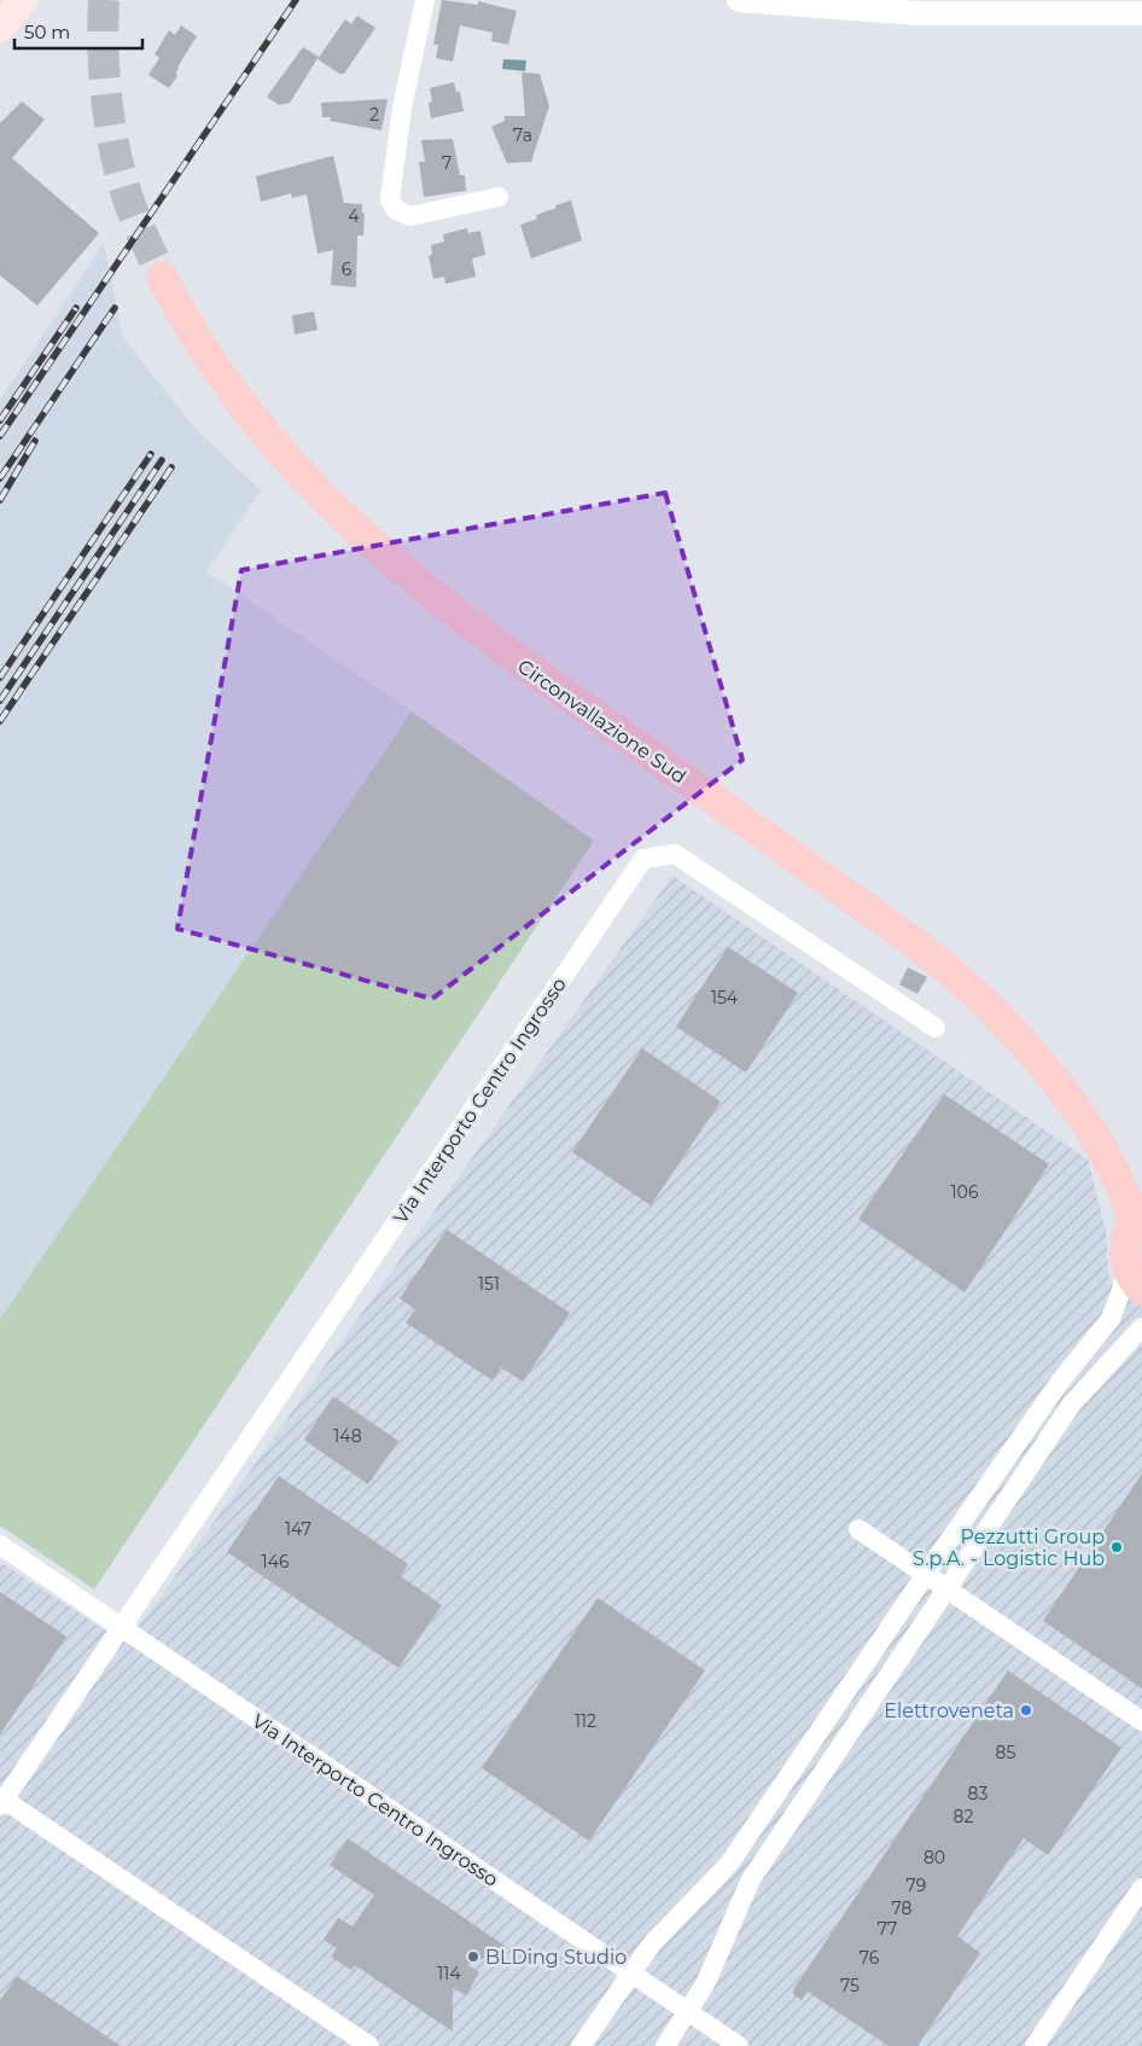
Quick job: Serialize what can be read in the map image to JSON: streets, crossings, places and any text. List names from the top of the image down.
{
  "streets": {
    "main road": ["Circonvallazione Sud"],
    "street": ["Via Interporto Centro Ingrosso"]
  },
  "places": ["Pezzutti Group S.p.A. - Logistic Hub", "Elettroveneta", "BLDing Studio"],
  "house_numbers": [
    "2",
    "7a",
    "7",
    "4",
    "6",
    "154",
    "106",
    "151",
    "148",
    "147",
    "146",
    "112",
    "85",
    "83",
    "82",
    "80",
    "79",
    "78",
    "77",
    "76",
    "114",
    "75"
  ],
  "scale_bar": "50 m"
}
